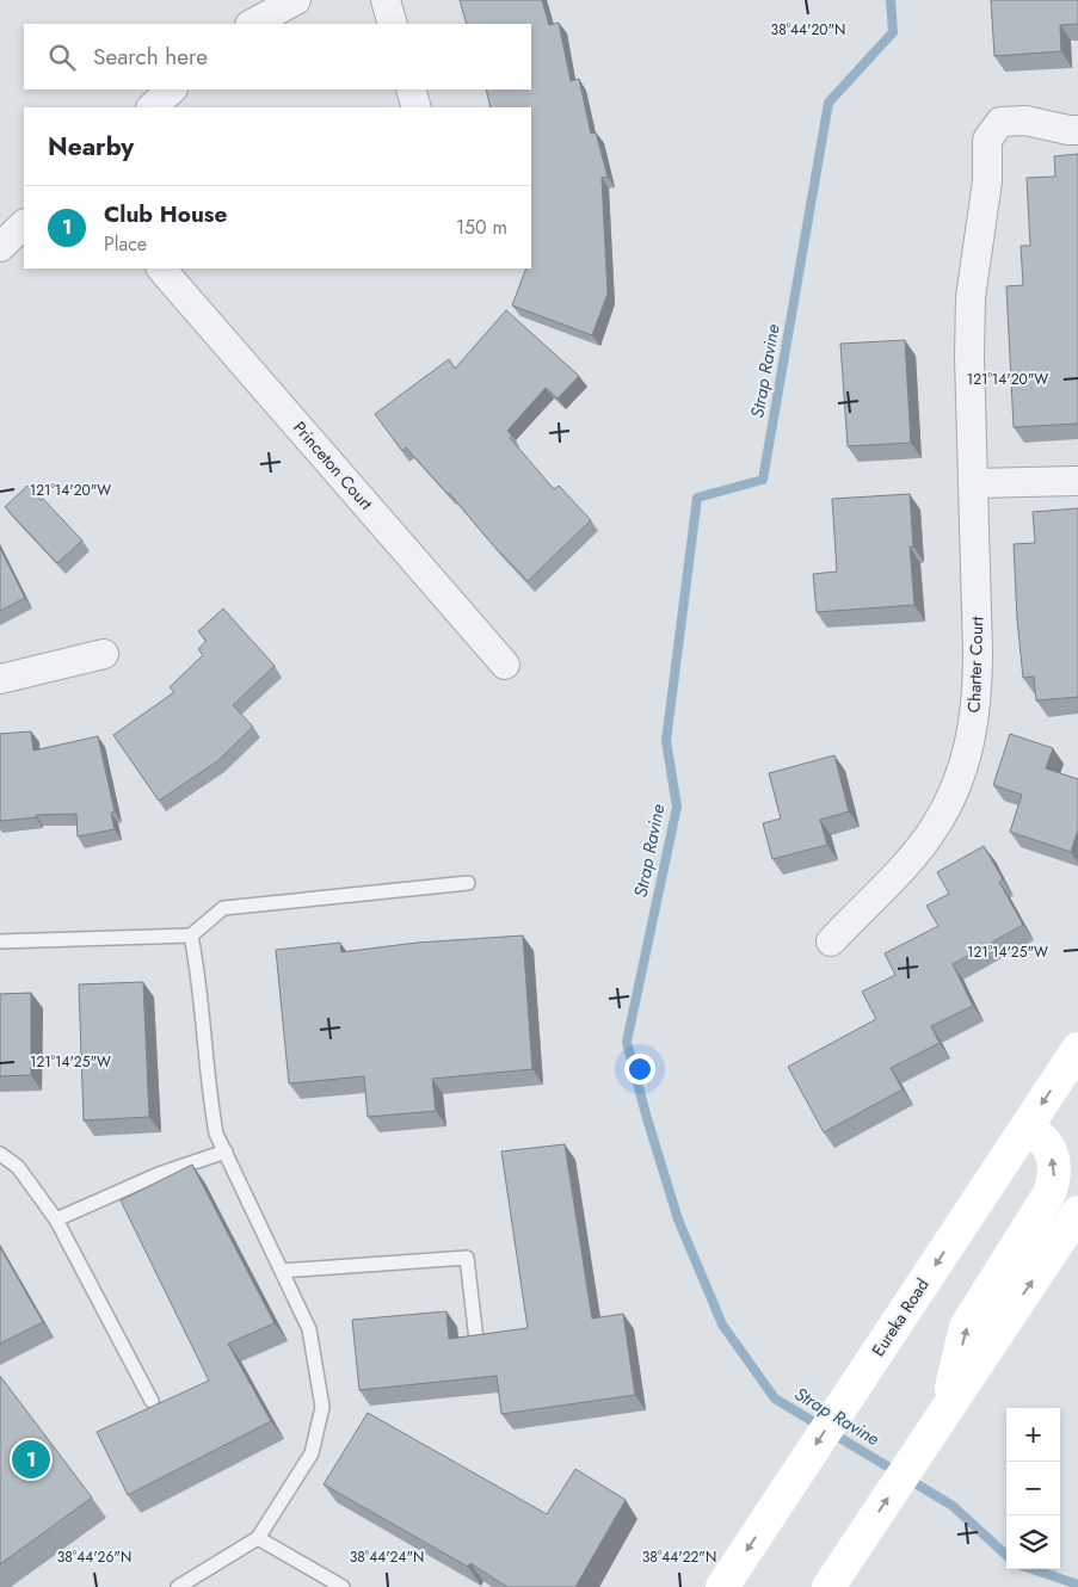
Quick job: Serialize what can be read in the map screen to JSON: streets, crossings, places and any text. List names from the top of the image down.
{
  "streets": {
    "main road": ["Eureka Road"],
    "street": ["Princeton Court", "Charter Court"]
  },
  "water": ["Strap Ravine"],
  "page": {
    "search": "Search here",
    "heading": "Nearby",
    "list": [
      {
        "mark": "1",
        "name": "Club House",
        "note": "Place",
        "value": "150 m"
      }
    ],
    "map_buttons": ["+", "−"],
    "pins": "1"
  },
  "coordinates": [
    "38°44'20\"N",
    "121°14'20\"W",
    "121°14'25\"W",
    "38°44'26\"N",
    "38°44'24\"N",
    "38°44'22\"N"
  ]
}
